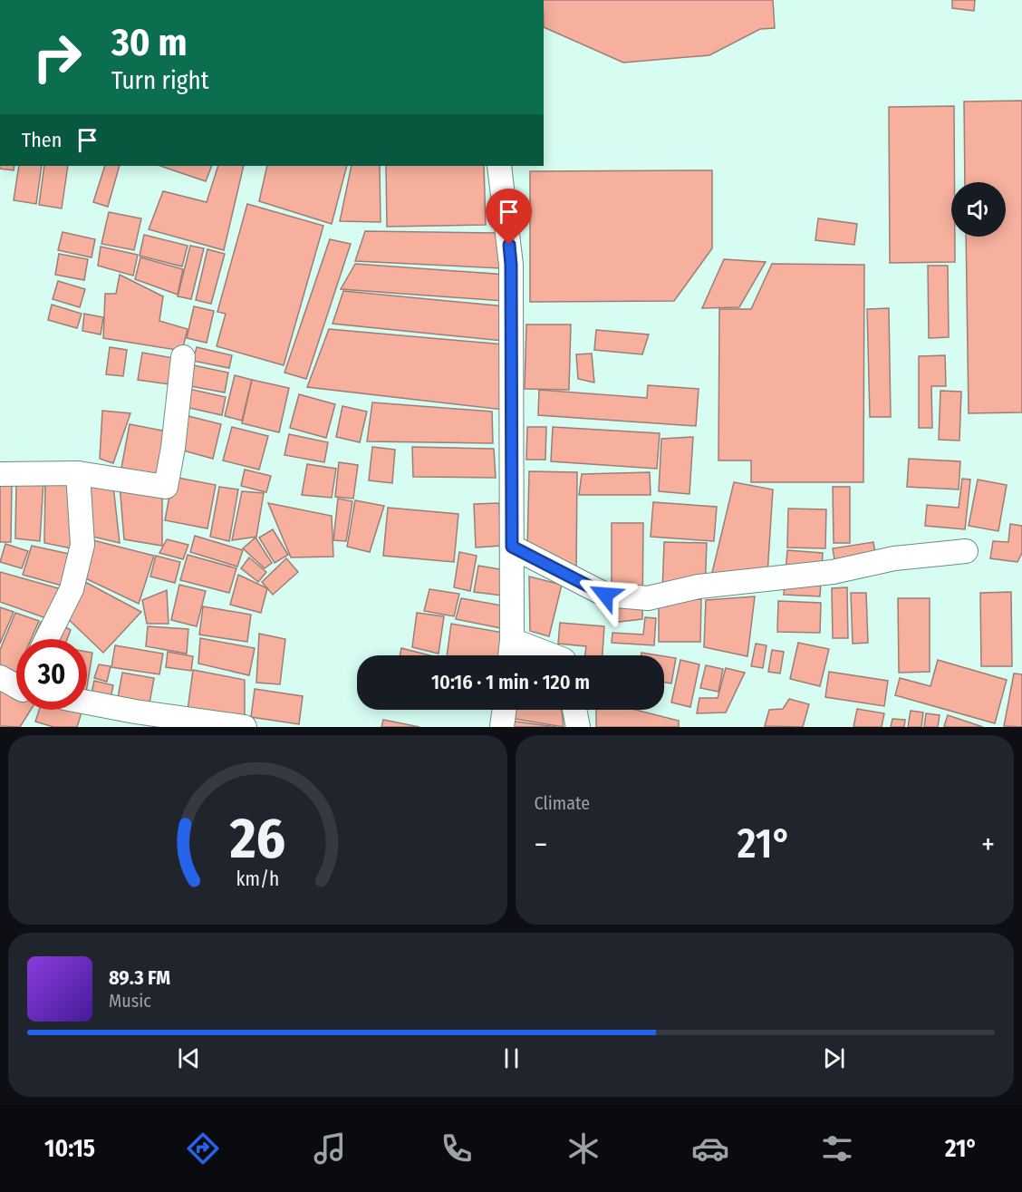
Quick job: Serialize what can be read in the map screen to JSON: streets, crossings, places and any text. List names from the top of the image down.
{
  "page": {
    "turn": ["30 m", "Turn right"],
    "then": "Then",
    "limit": "30",
    "trip": "10:16 · 1 min · 120 m",
    "tile": "Climate",
    "heat": ["−", "21°", "+"],
    "song": ["89.3 FM", "Music"],
    "tabs": ["10:15", "21°"],
    "gauge": ["26", "km/h"]
  }
}
